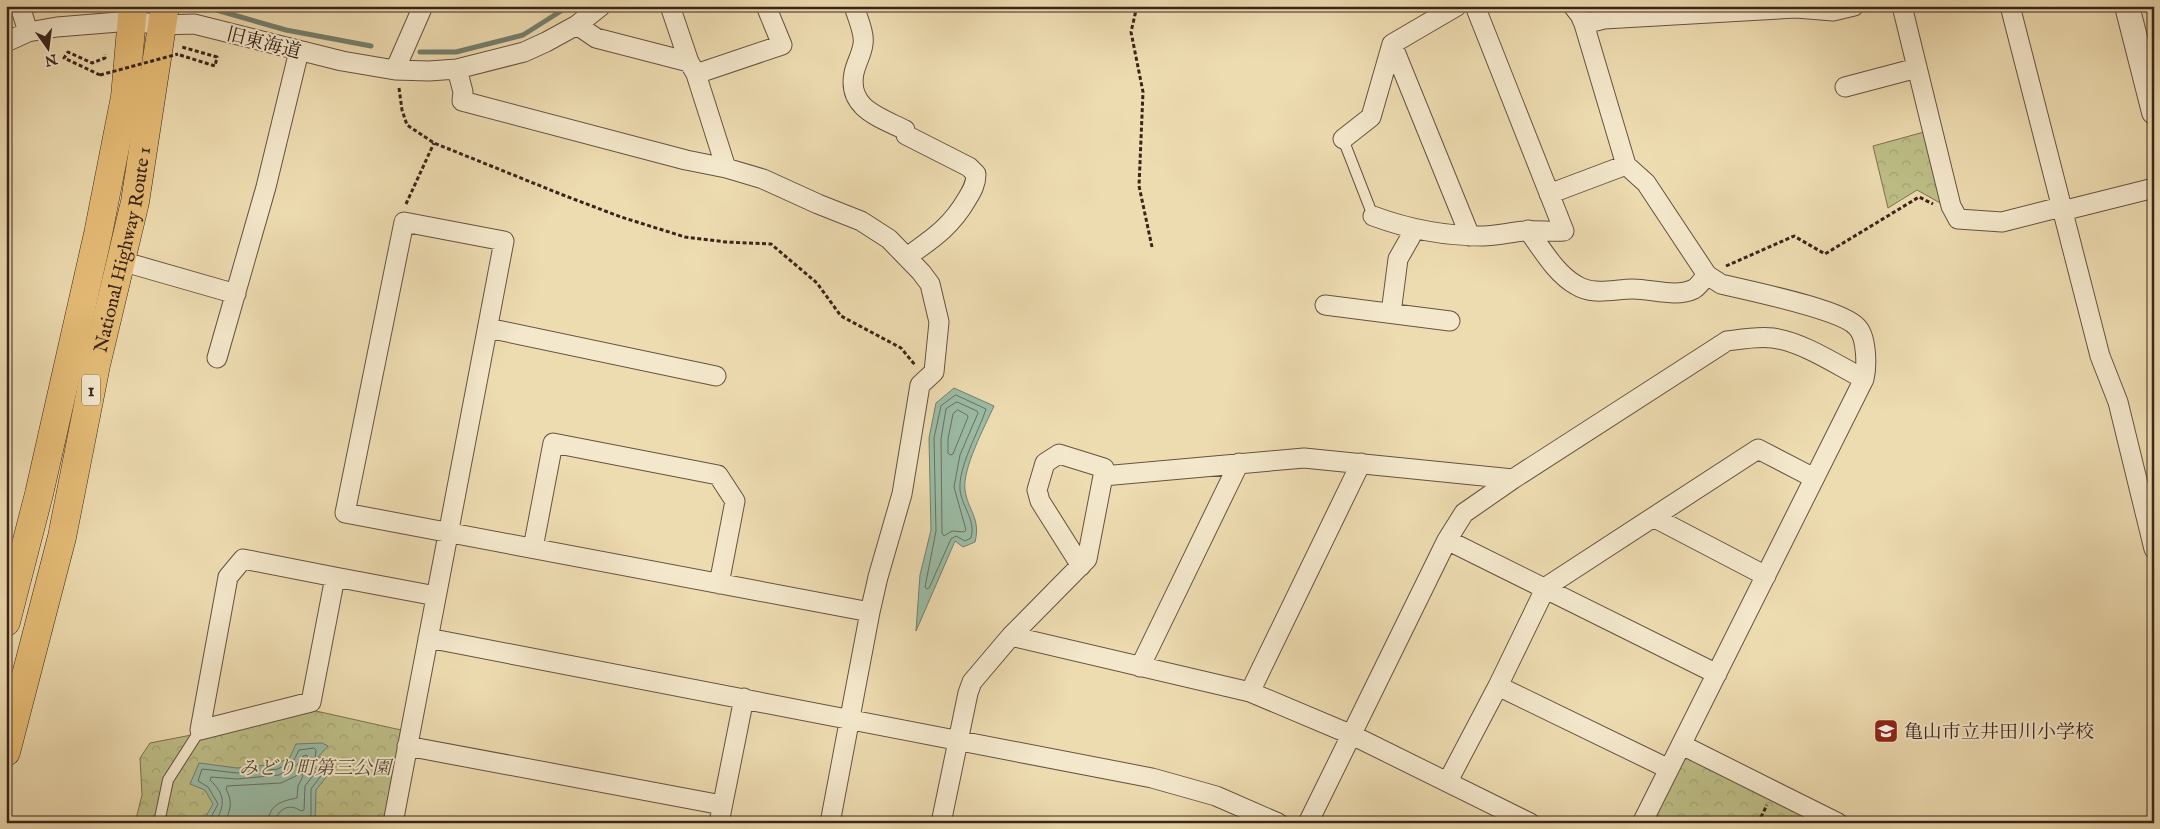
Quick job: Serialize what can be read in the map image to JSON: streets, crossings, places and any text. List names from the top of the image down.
{
  "streets": {
    "highway": ["National Highway Route 1", "1"],
    "street": ["旧東海道"]
  },
  "crossings": [
    ["旧東海道", "National Highway Route 1"]
  ],
  "parks": ["みどり町第三公園"],
  "places": {
    "school or university": ["亀山市立井田川小学校"]
  },
  "north": "bottom"
}
